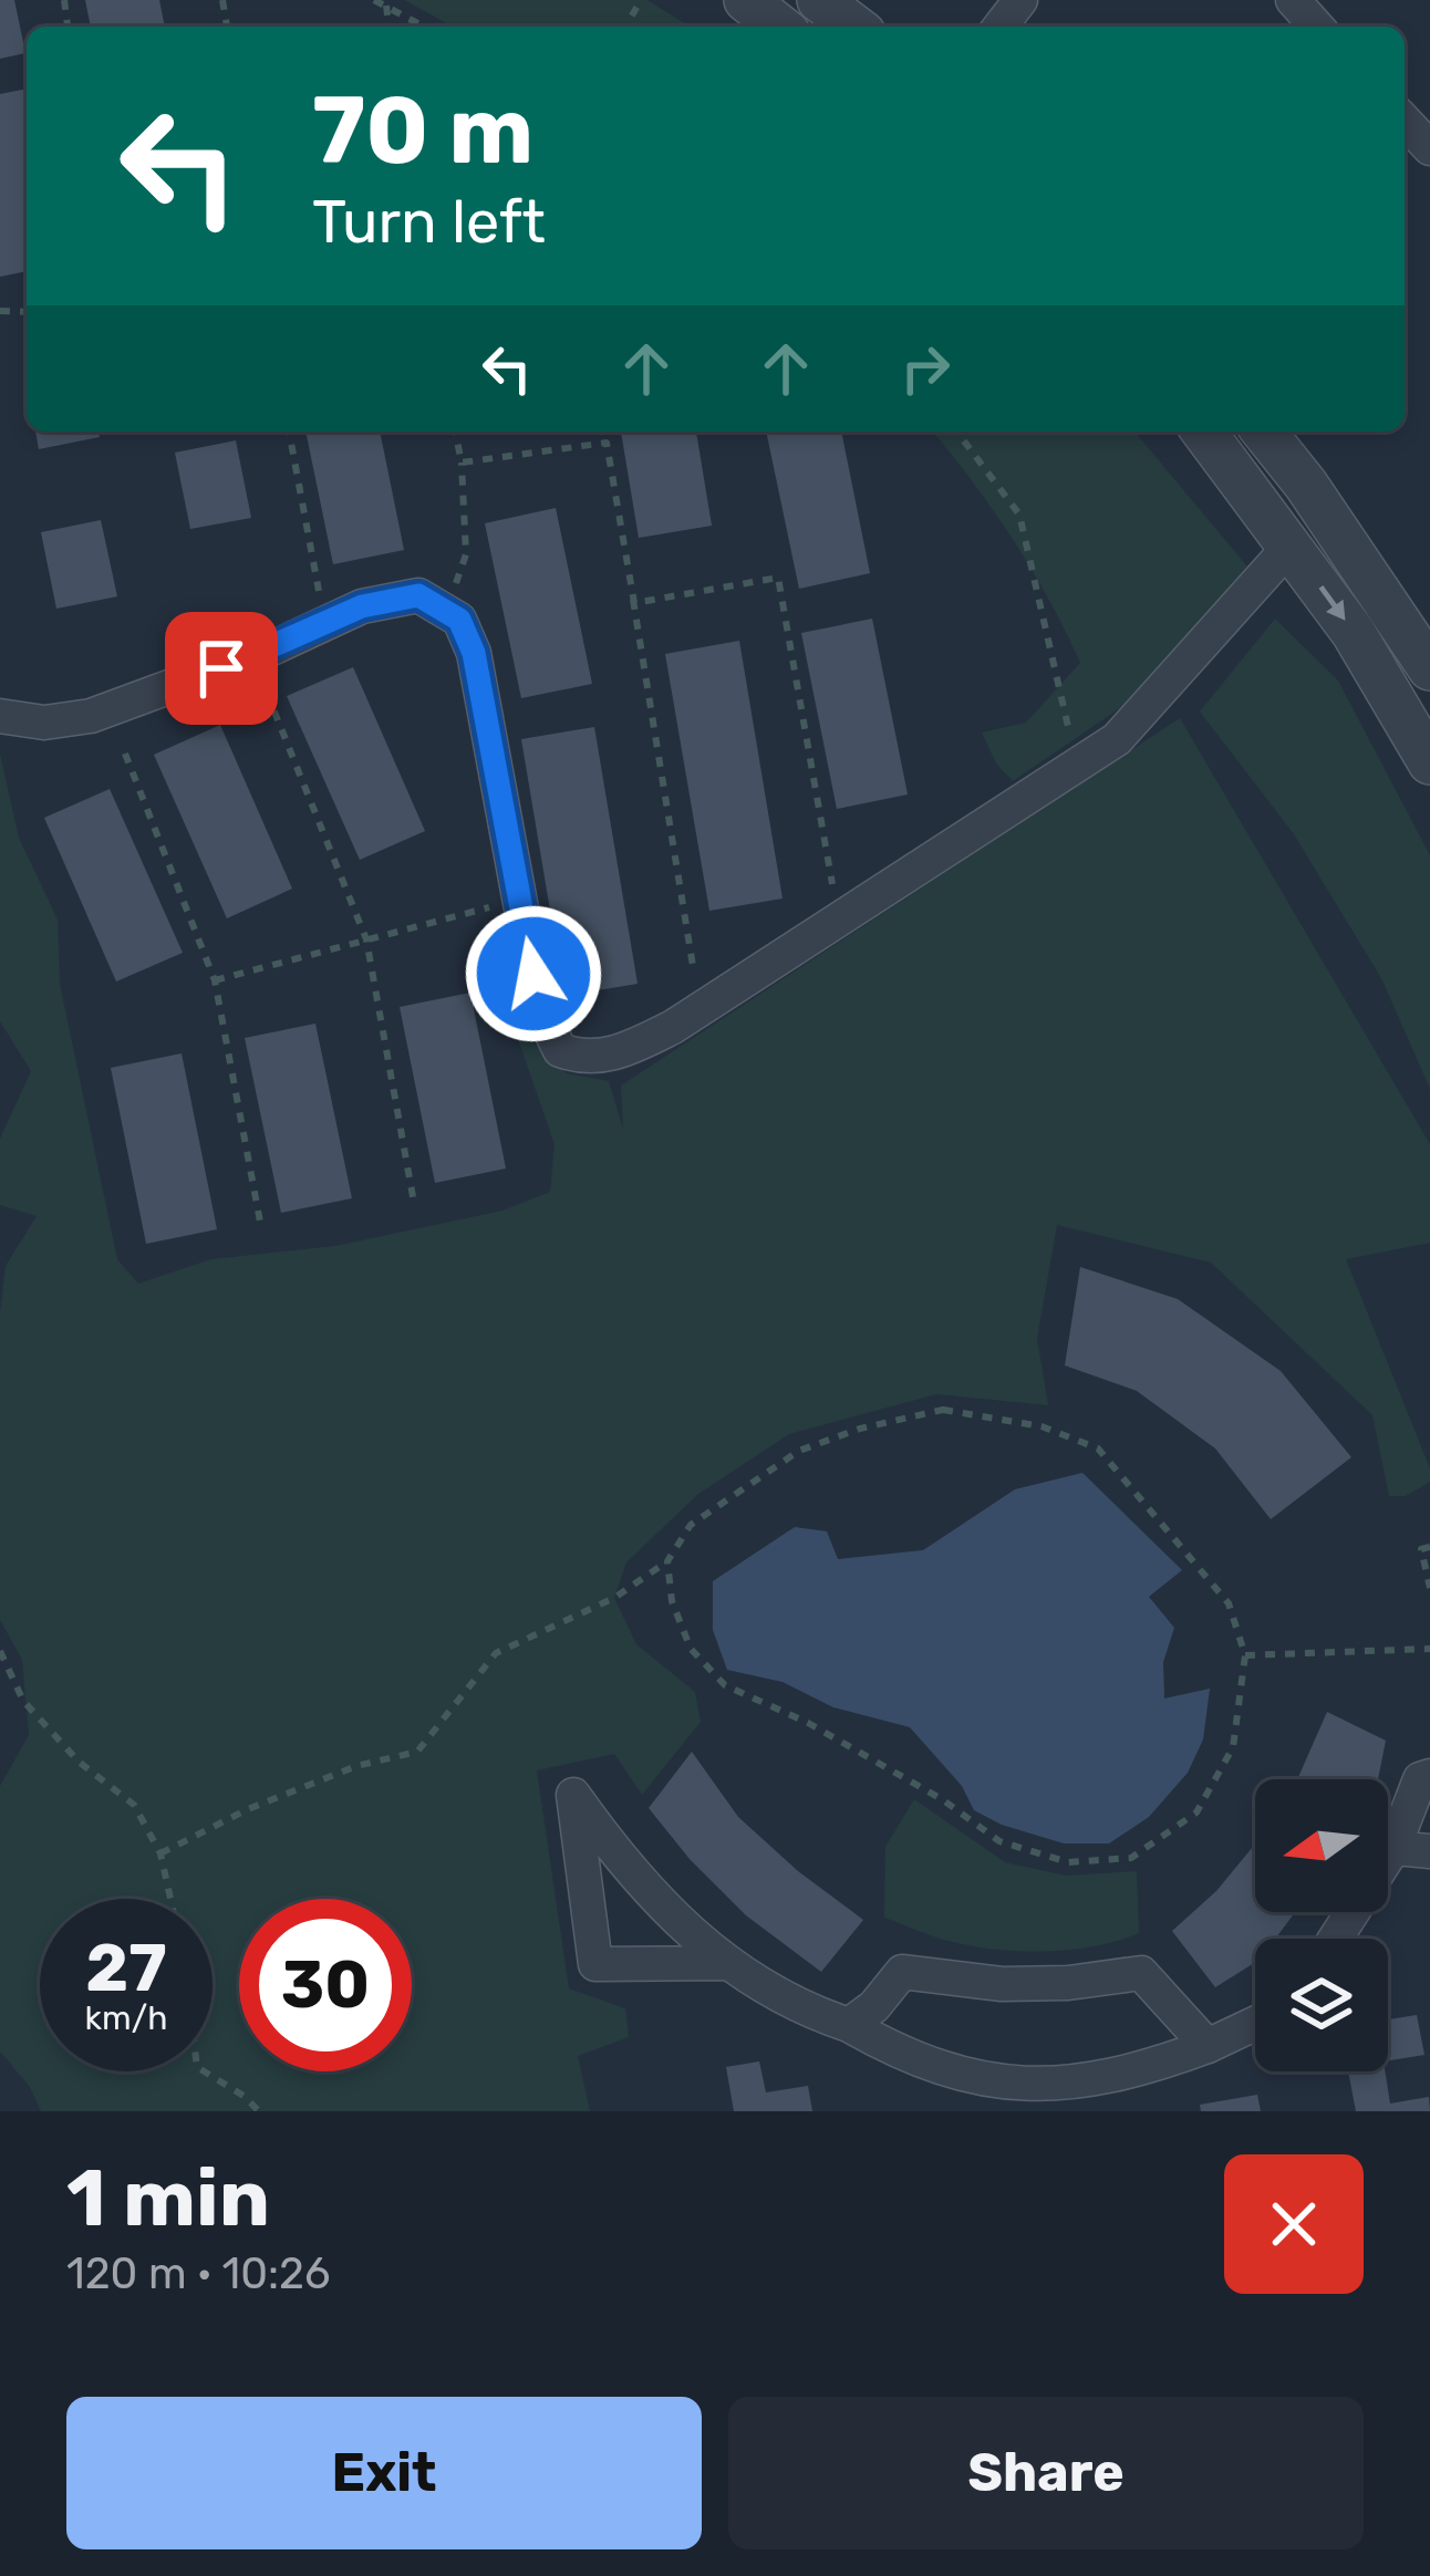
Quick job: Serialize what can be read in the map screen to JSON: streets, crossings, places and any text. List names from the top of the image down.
{
  "north": "left",
  "page": {
    "turn": ["70 m", "Turn left"],
    "speed": "27 km/h",
    "limit": "30",
    "heading": ["1 min", "120 m · 10:26"],
    "buttons": ["Exit", "Share"]
  }
}
